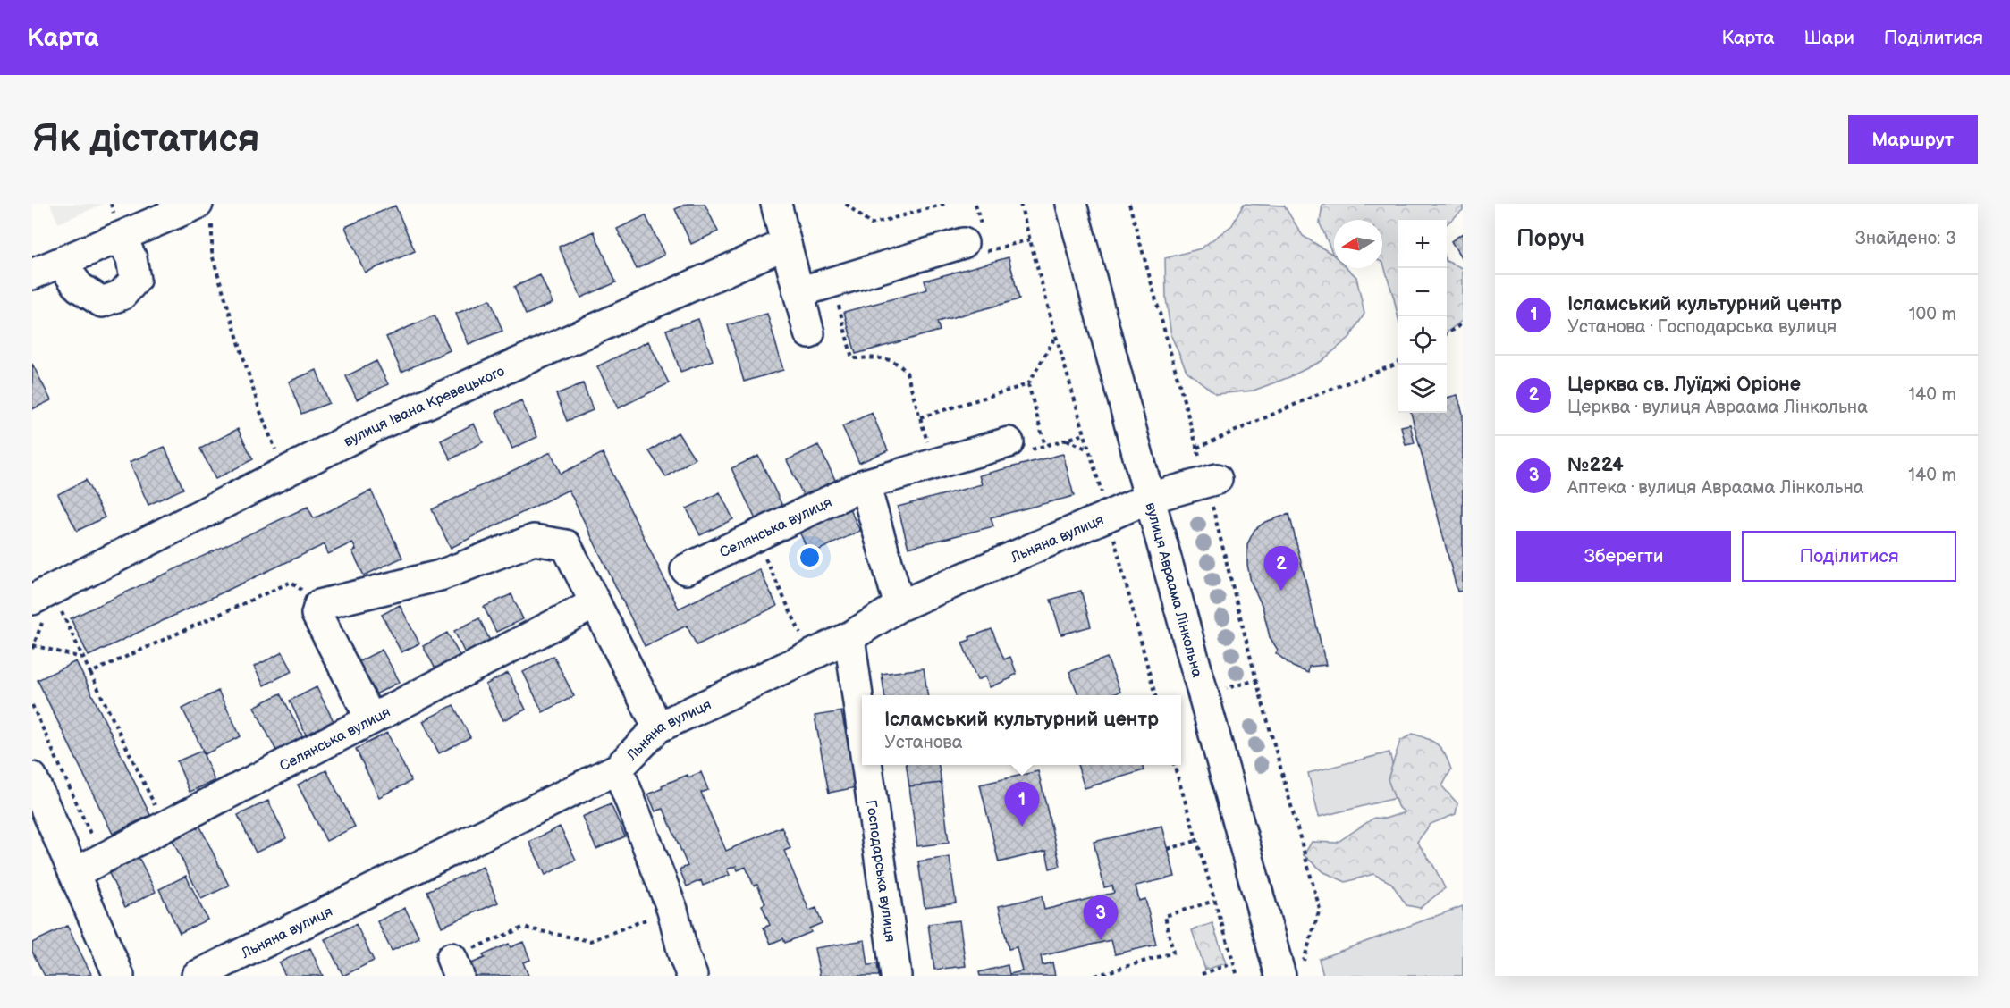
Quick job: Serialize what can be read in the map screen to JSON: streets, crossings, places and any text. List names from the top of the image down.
{
  "streets": {
    "street": [
      "вулиця Івана Кревецького",
      "Селянська вулиця",
      "Льняна вулиця",
      "вулиця Авраама Лінкольна",
      "Господарська вулиця"
    ]
  },
  "crossings": [
    ["Льняна вулиця", "вулиця Авраама Лінкольна"],
    ["Льняна вулиця", "Господарська вулиця"]
  ],
  "north": "left",
  "page": {
    "header": "Карта",
    "nav": ["Карта", "Шари", "Поділитися"],
    "buttons": [
      "Маршрут",
      ["Зберегти", "Поділитися"]
    ],
    "title": "Як дістатися",
    "heading": ["Поруч", "Знайдено: 3"],
    "map_buttons": ["+", "−"],
    "list": [
      {
        "mark": "1",
        "name": "Ісламський культурний центр",
        "note": "Установа · Господарська вулиця",
        "value": "100 m"
      },
      {
        "mark": "2",
        "name": "Церква св. Луїджі Оріоне",
        "note": "Церква · вулиця Авраама Лінкольна",
        "value": "140 m"
      },
      {
        "mark": "3",
        "name": "№224",
        "note": "Аптека · вулиця Авраама Лінкольна",
        "value": "140 m"
      }
    ],
    "pins": ["2", "1", "3"],
    "popup": ["Ісламський культурний центр", "Установа"]
  }
}
